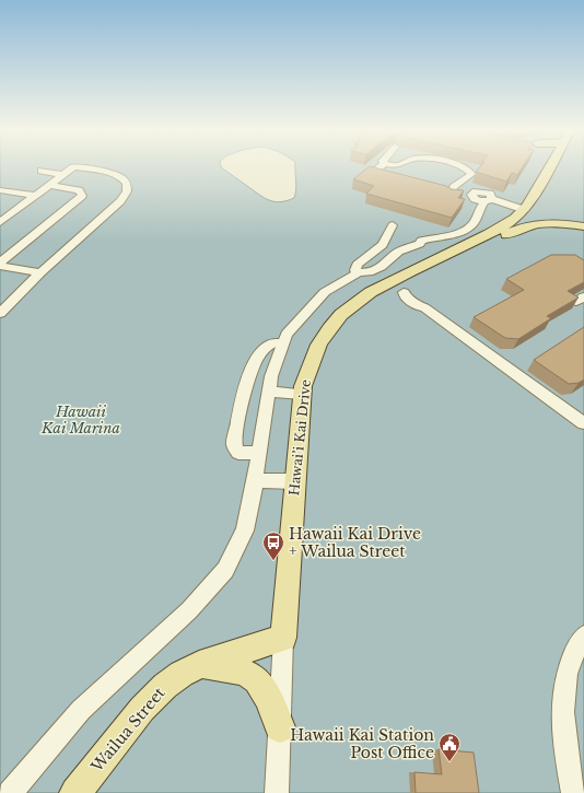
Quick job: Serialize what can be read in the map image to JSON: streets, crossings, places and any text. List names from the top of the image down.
{
  "streets": {
    "main road": ["Hawai’i Kai Drive", "Wailua Street"]
  },
  "crossings": [
    ["Hawai’i Kai Drive", "Wailua Street"]
  ],
  "water": ["Hawaii Kai Marina"],
  "places": {
    "bus stop": ["Hawaii Kai Drive + Wailua Street"],
    "public building": ["Hawaii Kai Station Post Office"]
  }
}
